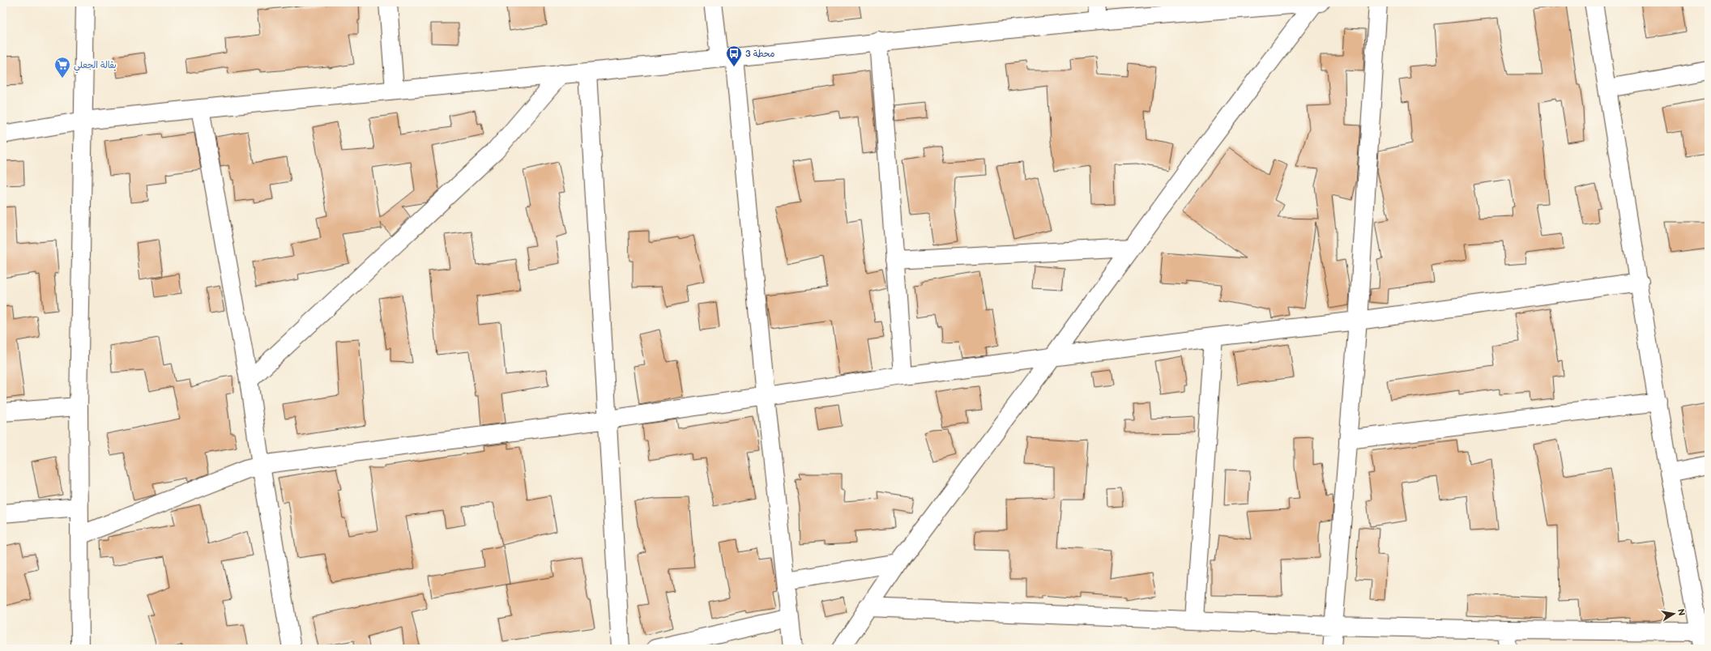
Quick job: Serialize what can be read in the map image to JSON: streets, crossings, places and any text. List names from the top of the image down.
{
  "places": {
    "bus stop": ["محطة 3"],
    "supermarket": ["بقالة الجعلي"]
  },
  "north": "right"
}
